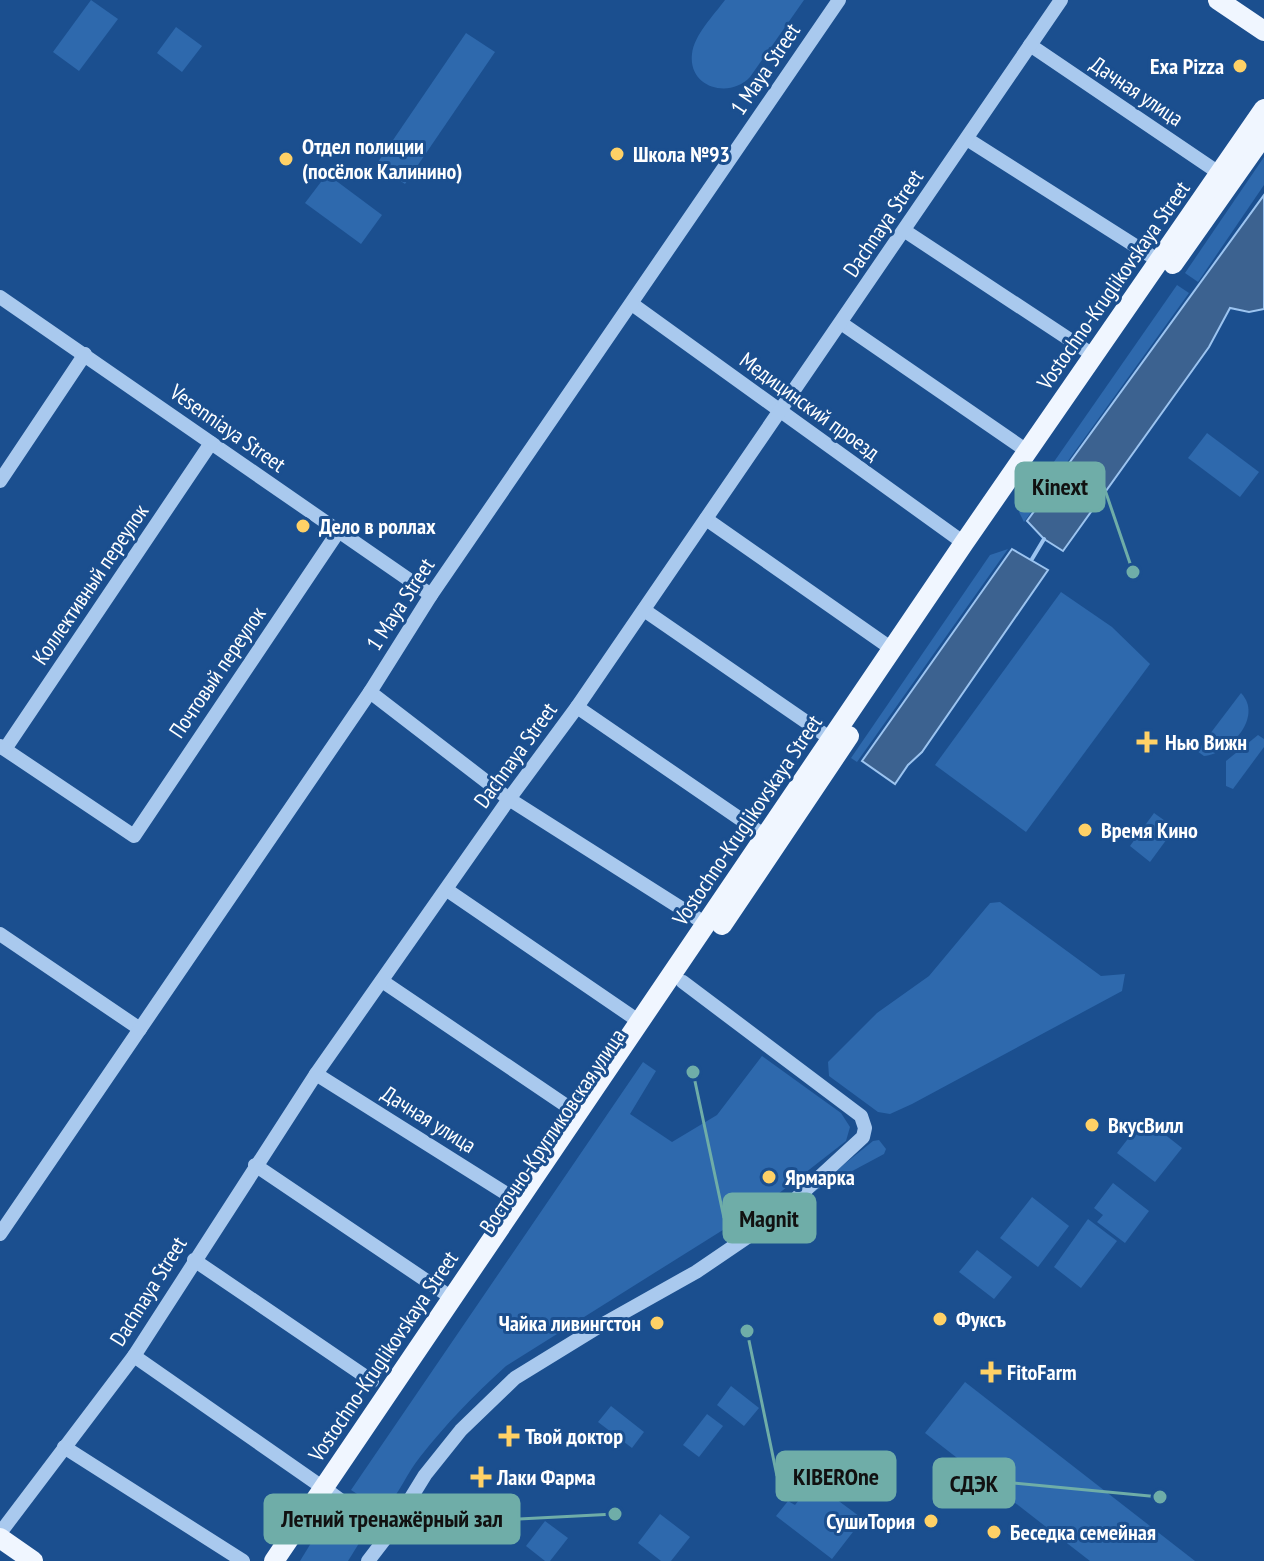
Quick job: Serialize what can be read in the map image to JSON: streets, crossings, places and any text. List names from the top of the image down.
{
  "streets": {
    "main road": ["Vostochno-Kruglikovskaya Street", "Восточно-Кругликовская улица"],
    "street": [
      "1 Maya Street",
      "Дачная улица",
      "Dachnaya Street",
      "Медицинский проезд",
      "Vesenniaya Street",
      "Коллективный переулок",
      "Почтовый переулок"
    ]
  },
  "crossings": [
    ["1 Maya Street", "Медицинский проезд"],
    ["1 Maya Street", "Vesenniaya Street"],
    ["Дачная улица", "Dachnaya Street"],
    ["Дачная улица", "Vostochno-Kruglikovskaya Street"],
    ["Dachnaya Street", "Медицинский проезд"],
    ["Vostochno-Kruglikovskaya Street", "Медицинский проезд"],
    ["Vostochno-Kruglikovskaya Street", "Восточно-Кругликовская улица"],
    ["Vesenniaya Street", "Коллективный переулок"],
    ["Vesenniaya Street", "Почтовый переулок"],
    ["Коллективный переулок", "Почтовый переулок"]
  ],
  "places": {
    "other": [
      "Exa Pizza",
      "Школа №93",
      "Отдел полиции (посёлок Калинино)",
      "Дело в роллах",
      "Kinext",
      "Время Кино",
      "Magnit",
      "ВкусВилл",
      "Ярмарка",
      "Фуксъ",
      "Чайка ливингстон",
      "KIBEROne",
      "СДЭК",
      "Летний тренажёрный зал",
      "СушиТория",
      "Беседка семейная"
    ],
    "health": [
      "Нью Вижн",
      "FitoFarm",
      "Твой доктор",
      "Лаки Фарма"
    ]
  }
}
